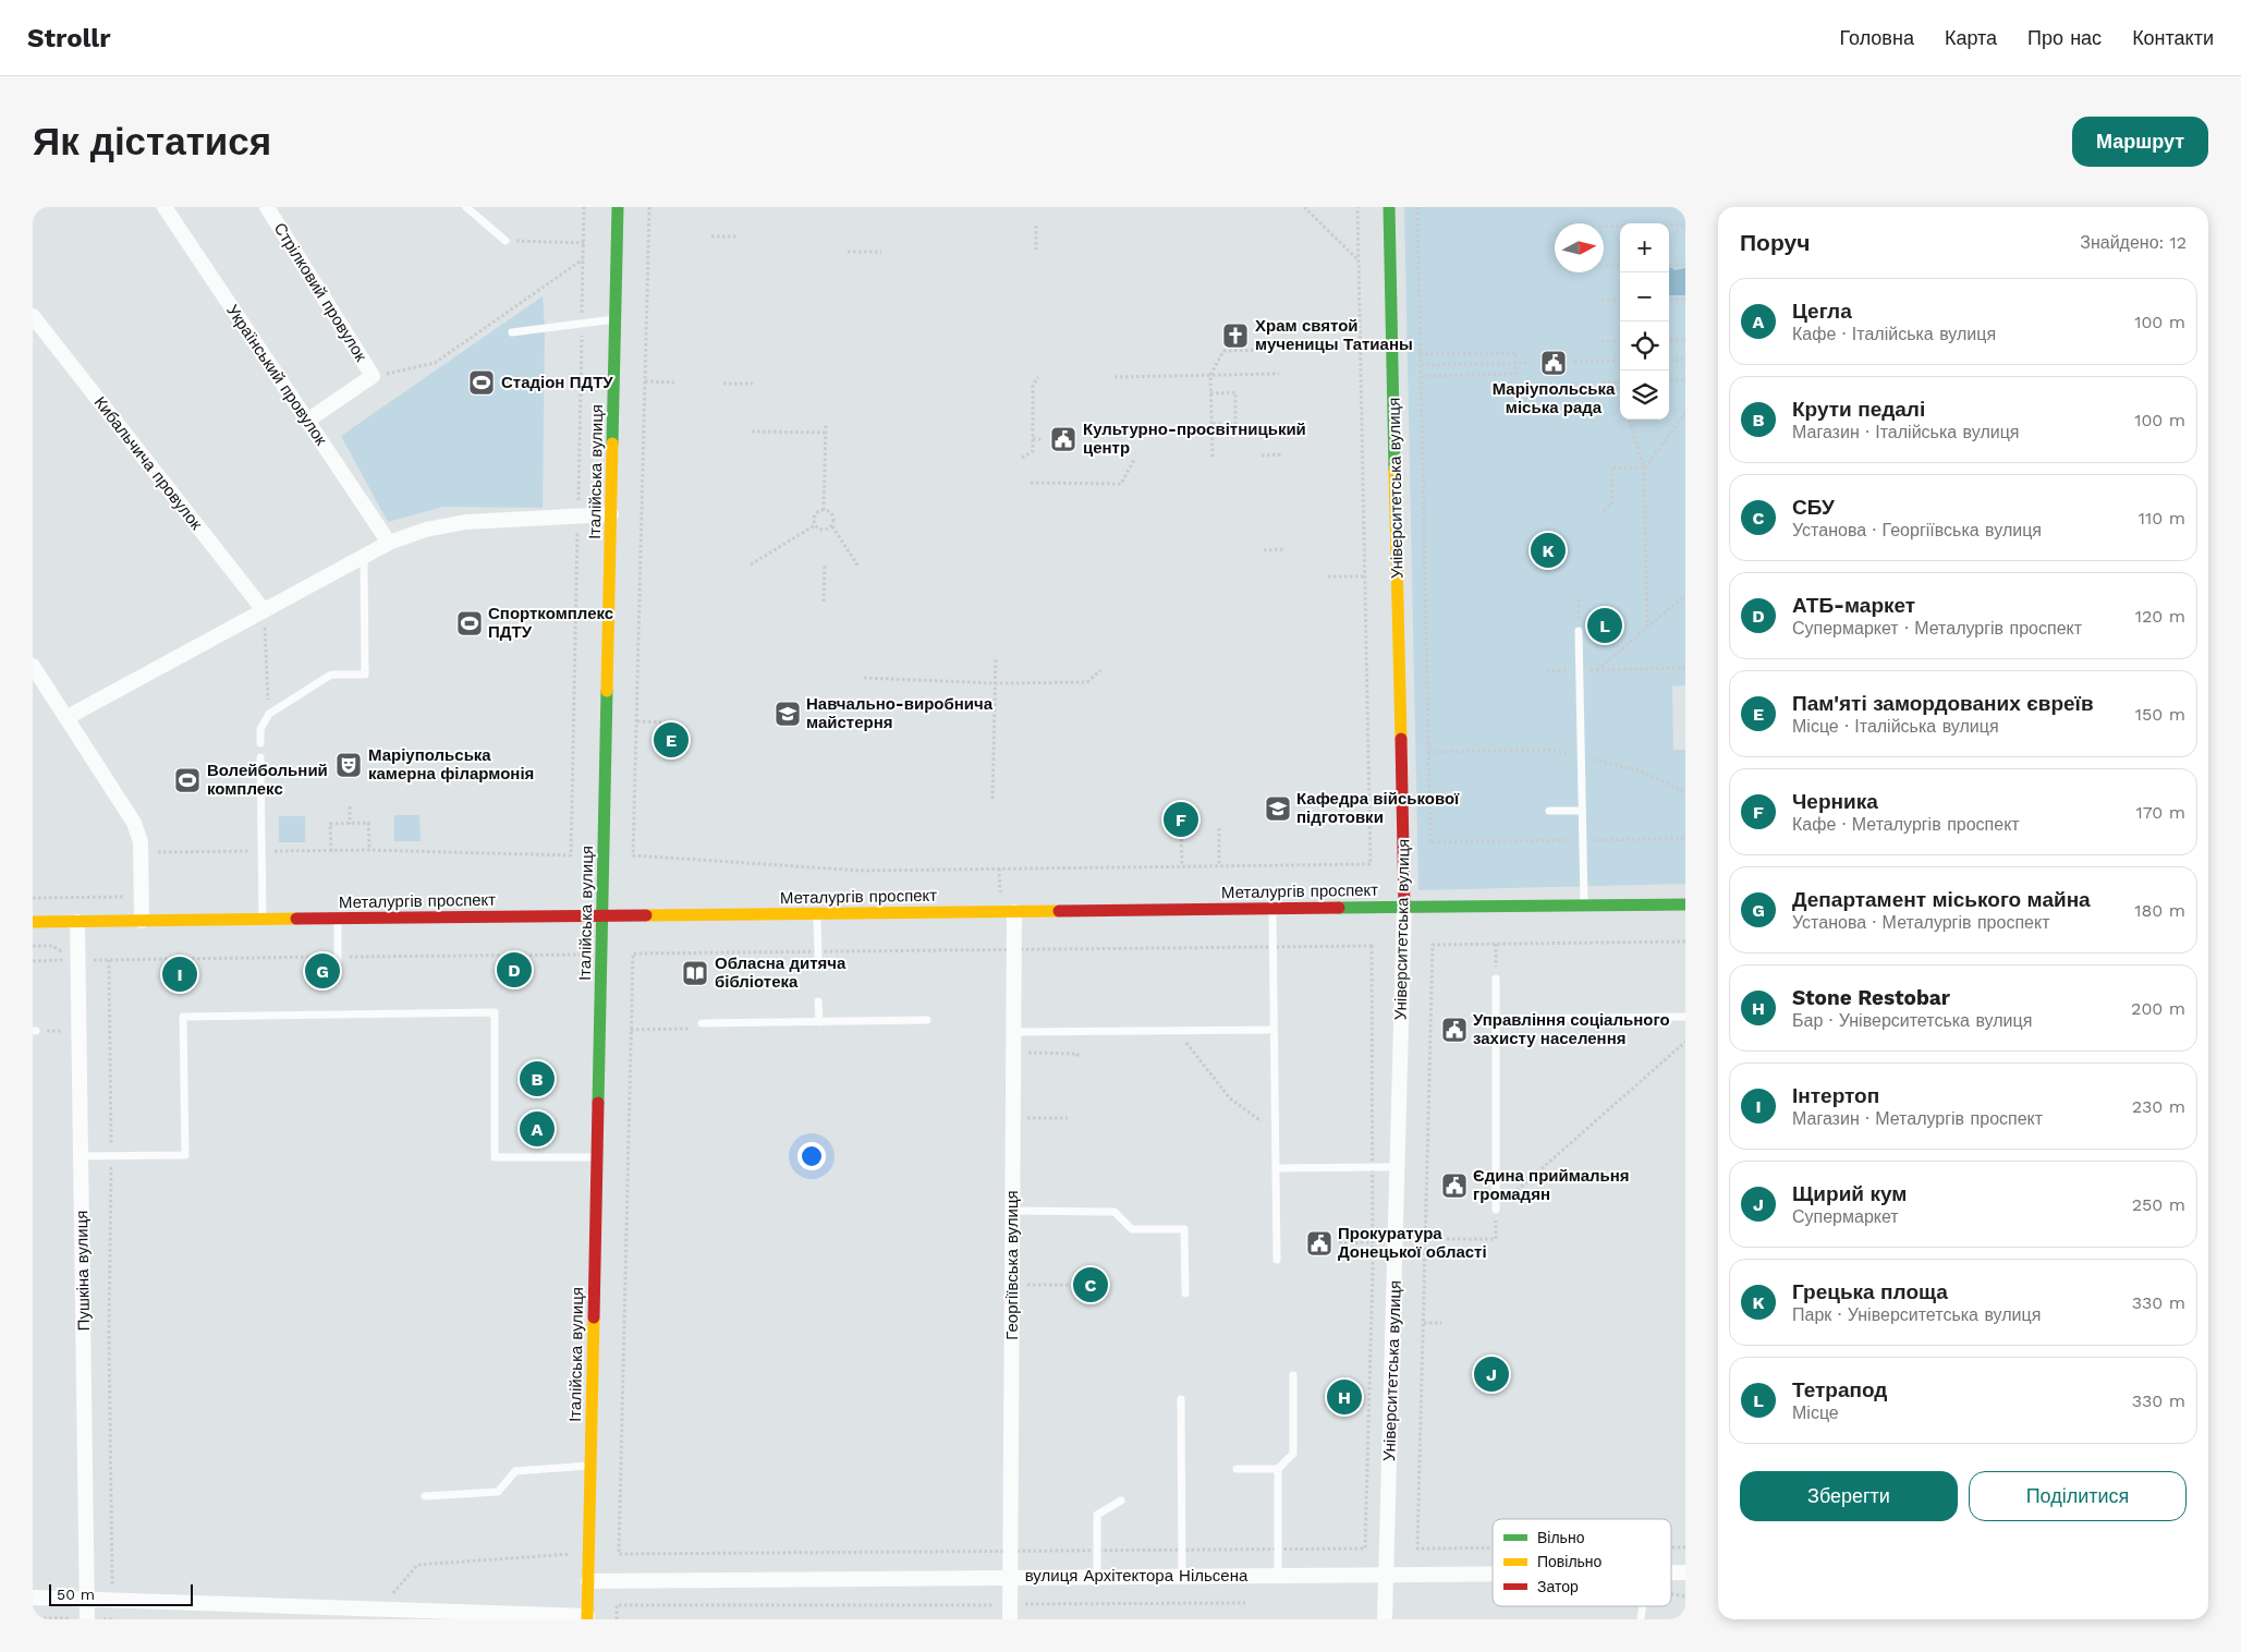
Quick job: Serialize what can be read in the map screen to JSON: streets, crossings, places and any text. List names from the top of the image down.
{
  "streets": {
    "street": [
      "Стрілковий провулок",
      "Український провулок",
      "Кибальчича провулок",
      "Італійська вулиця",
      "Університетська вулиця",
      "Металургів проспект",
      "Георгіївська вулиця",
      "Пушкіна вулиця",
      "вулиця Архітектора Нільсена"
    ]
  },
  "crossings": [
    ["Італійська вулиця", "Металургів проспект"],
    ["Італійська вулиця", "вулиця Архітектора Нільсена"],
    ["Університетська вулиця", "Металургів проспект"],
    ["Університетська вулиця", "вулиця Архітектора Нільсена"],
    ["Металургів проспект", "Георгіївська вулиця"],
    ["Металургів проспект", "Пушкіна вулиця"],
    ["Георгіївська вулиця", "вулиця Архітектора Нільсена"]
  ],
  "places": {
    "church": ["Храм святой мученицы Татианы"],
    "public building": [
      "Маріупольська міська рада",
      "Культурно-просвітницький центр",
      "Управління соціального захисту населення",
      "Єдина приймальня громадян",
      "Прокуратура Донецької області"
    ],
    "sports": ["Стадіон ПДТУ", "Спорткомплекс ПДТУ", "Волейбольний комплекс"],
    "school or university": ["Навчально-виробнича майстерня", "Кафедра військової підготовки"],
    "theatre": ["Маріупольська камерна філармонія"],
    "library": ["Обласна дитяча бібліотека"]
  },
  "legend": ["Вільно", "Повільно", "Затор"],
  "scale_bar": "50 m",
  "north": "right",
  "page": {
    "header": "Strollr",
    "nav": [
      "Головна",
      "Карта",
      "Про нас",
      "Контакти"
    ],
    "buttons": [
      "Маршрут",
      ["Зберегти", "Поділитися"]
    ],
    "title": "Як дістатися",
    "heading": ["Поруч", "Знайдено: 12"],
    "map_buttons": ["+", "−"],
    "list": [
      {
        "mark": "A",
        "name": "Цегла",
        "note": "Кафе · Італійська вулиця",
        "value": "100 m"
      },
      {
        "mark": "B",
        "name": "Крути педалі",
        "note": "Магазин · Італійська вулиця",
        "value": "100 m"
      },
      {
        "mark": "C",
        "name": "СБУ",
        "note": "Установа · Георгіївська вулиця",
        "value": "110 m"
      },
      {
        "mark": "D",
        "name": "АТБ-маркет",
        "note": "Супермаркет · Металургів проспект",
        "value": "120 m"
      },
      {
        "mark": "E",
        "name": "Пам'яті замордованих євреїв",
        "note": "Місце · Італійська вулиця",
        "value": "150 m"
      },
      {
        "mark": "F",
        "name": "Черника",
        "note": "Кафе · Металургів проспект",
        "value": "170 m"
      },
      {
        "mark": "G",
        "name": "Департамент міського майна",
        "note": "Установа · Металургів проспект",
        "value": "180 m"
      },
      {
        "mark": "H",
        "name": "Stone Restobar",
        "note": "Бар · Університетська вулиця",
        "value": "200 m"
      },
      {
        "mark": "I",
        "name": "Інтертоп",
        "note": "Магазин · Металургів проспект",
        "value": "230 m"
      },
      {
        "mark": "J",
        "name": "Щирий кум",
        "note": "Супермаркет",
        "value": "250 m"
      },
      {
        "mark": "K",
        "name": "Грецька площа",
        "note": "Парк · Університетська вулиця",
        "value": "330 m"
      },
      {
        "mark": "L",
        "name": "Тетрапод",
        "note": "Місце",
        "value": "330 m"
      }
    ],
    "pins": [
      "K",
      "L",
      "E",
      "F",
      "D",
      "G",
      "I",
      "B",
      "A",
      "C",
      "J",
      "H"
    ],
    "scale": "50 m"
  }
}
